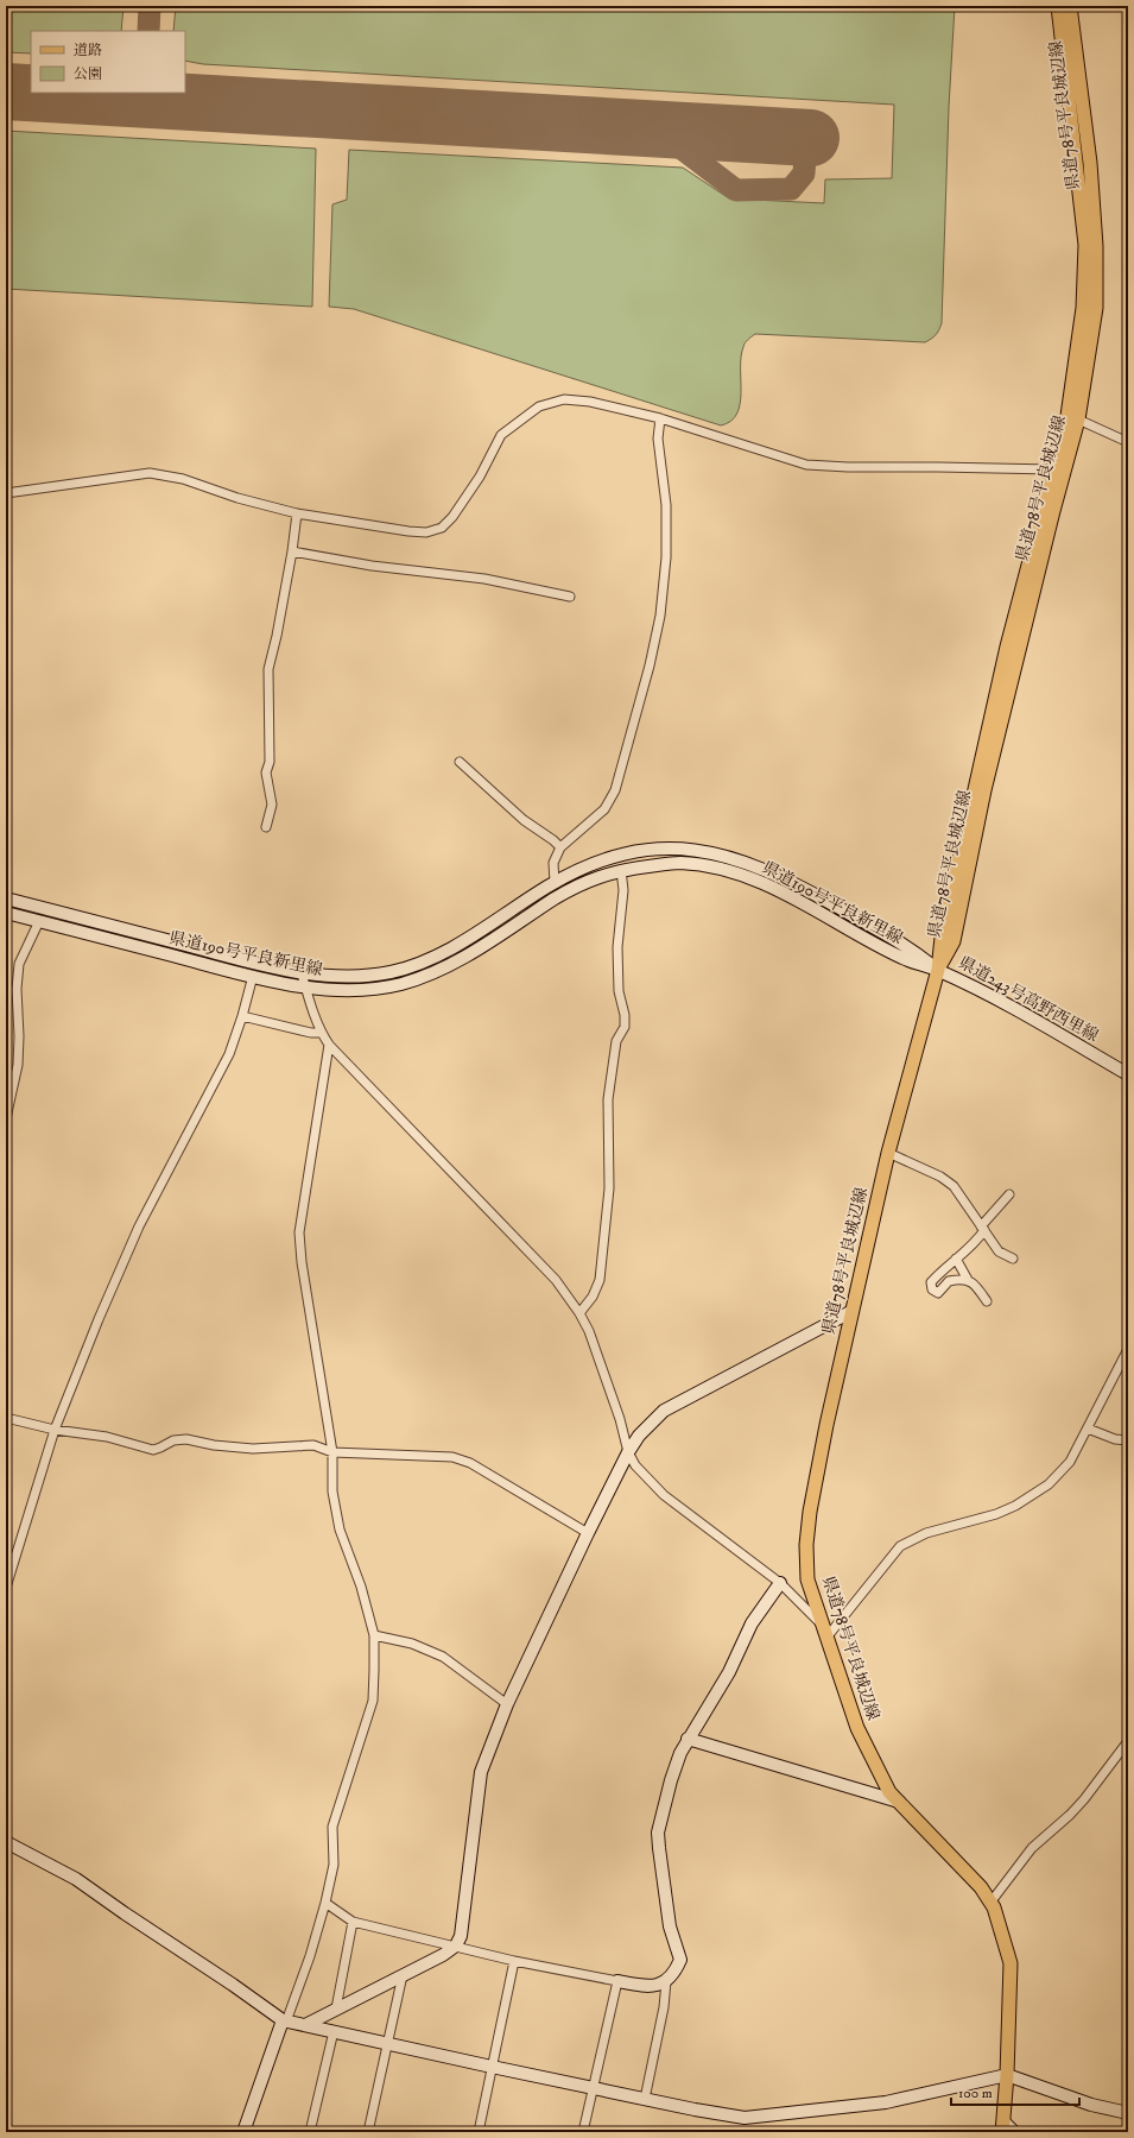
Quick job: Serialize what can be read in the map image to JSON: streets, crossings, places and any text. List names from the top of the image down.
{
  "streets": {
    "main road": ["県道78号平良城辺線"],
    "street": ["県道190号平良新里線", "県道243号高野西里線"]
  },
  "crossings": [
    ["県道78号平良城辺線", "県道190号平良新里線"],
    ["県道78号平良城辺線", "県道243号高野西里線"],
    ["県道190号平良新里線", "県道243号高野西里線"]
  ],
  "legend": ["道路", "公園"],
  "scale_bar": "100 m"
}
